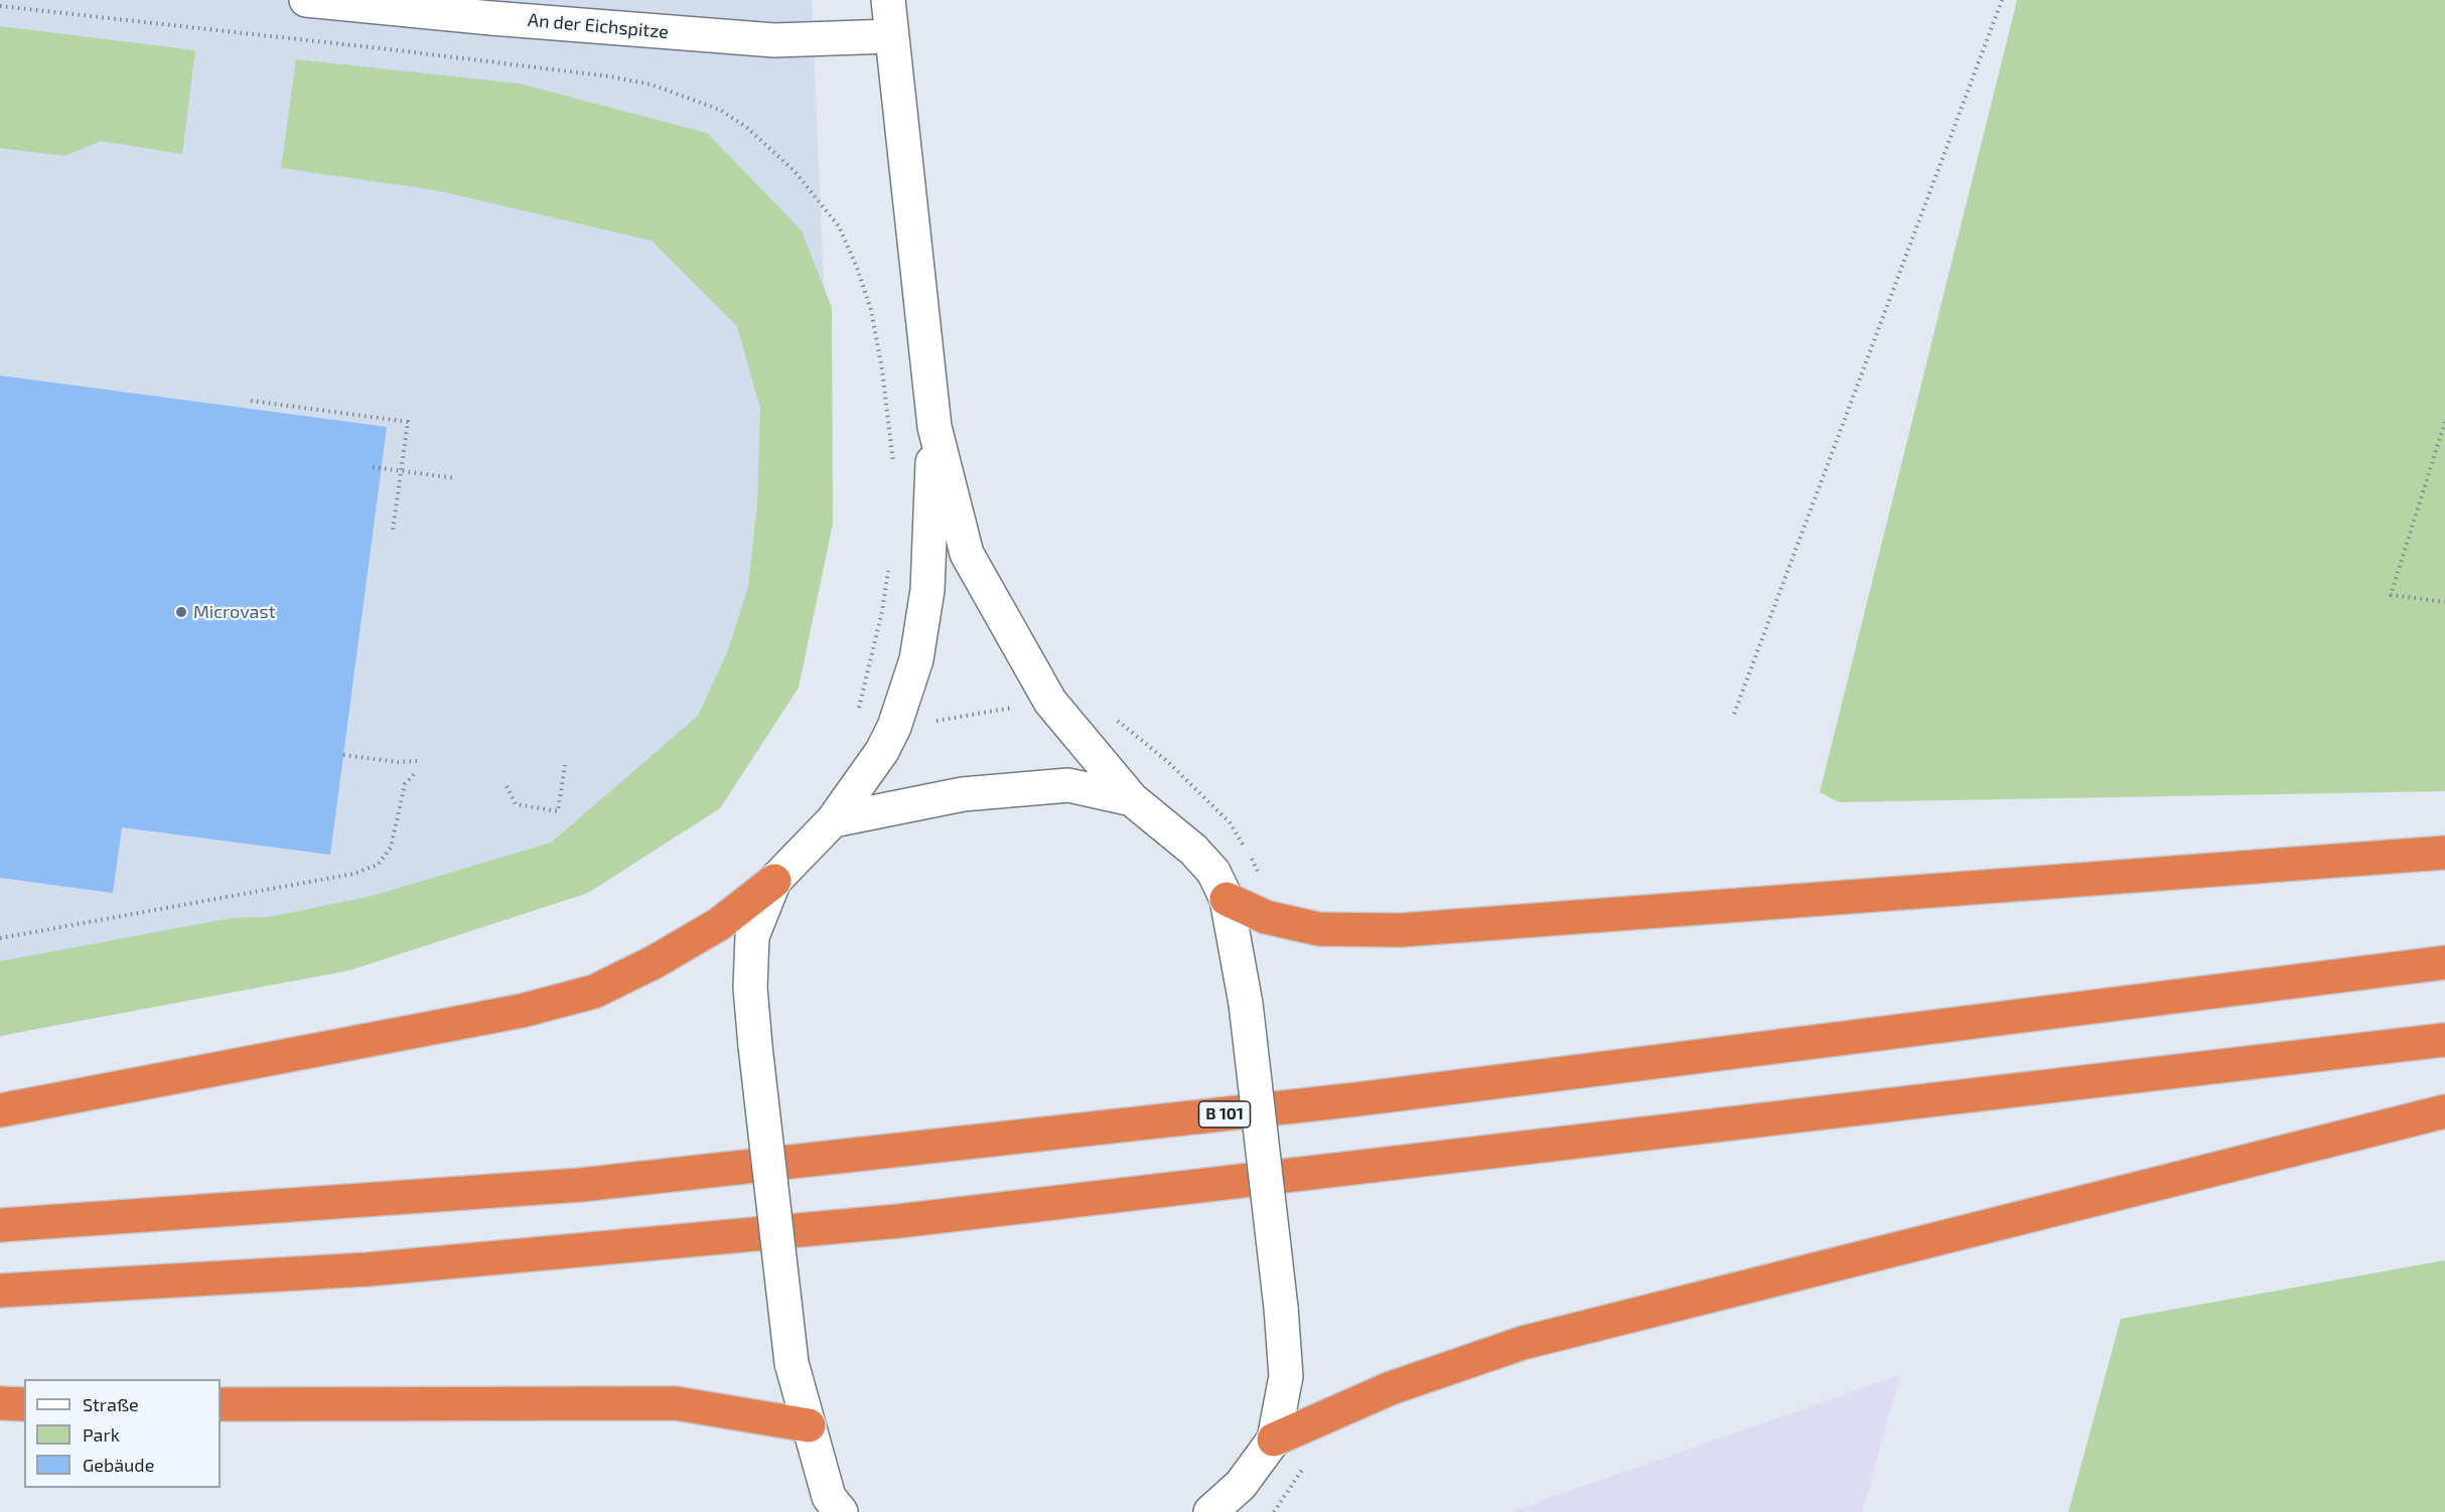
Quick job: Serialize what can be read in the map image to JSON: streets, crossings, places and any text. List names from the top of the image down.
{
  "streets": {
    "highway": ["B 101"],
    "street": ["An der Eichspitze"]
  },
  "places": ["Microvast"],
  "legend": ["Straße", "Park", "Gebäude"]
}
